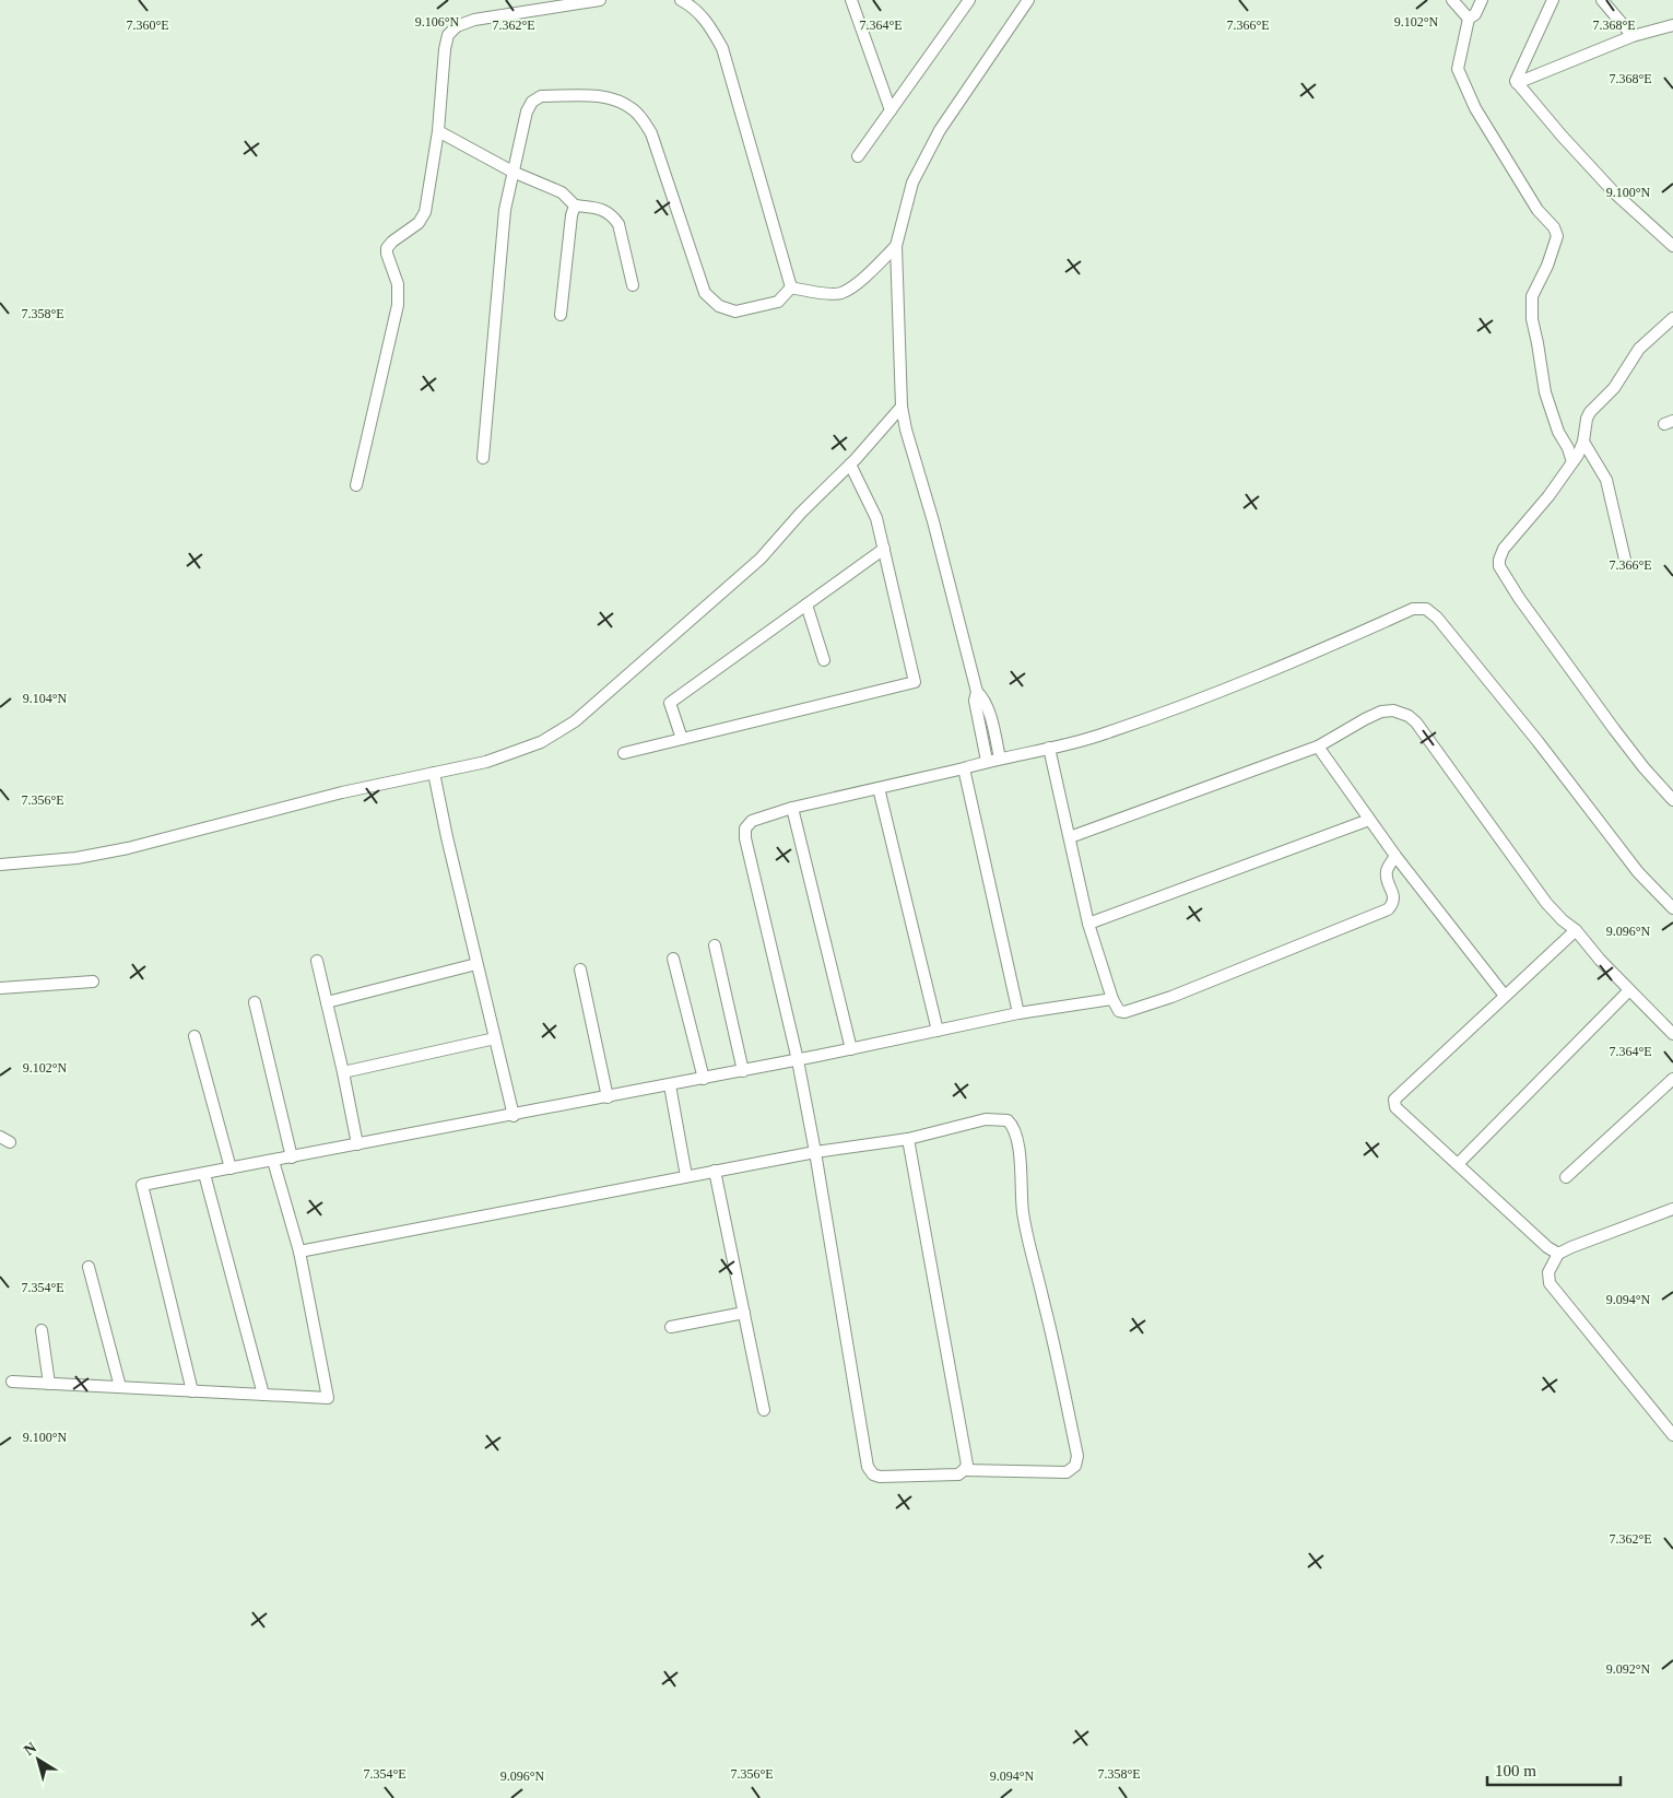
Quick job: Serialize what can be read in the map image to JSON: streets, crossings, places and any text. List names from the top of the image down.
{
  "scale_bar": "100 m",
  "north": "top left",
  "coordinates": [
    "9.102°N",
    "9.106°N",
    "7.360°E",
    "7.362°E",
    "7.364°E",
    "7.366°E",
    "7.368°E",
    "9.100°N",
    "7.358°E",
    "9.104°N",
    "7.356°E",
    "9.096°N",
    "7.354°E",
    "9.094°N",
    "9.092°N"
  ]
}
